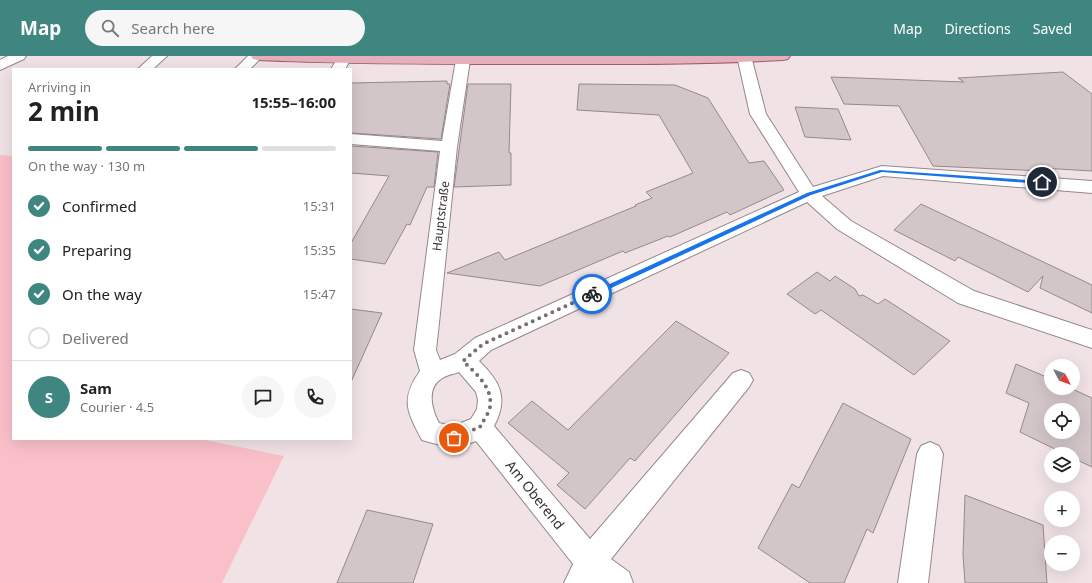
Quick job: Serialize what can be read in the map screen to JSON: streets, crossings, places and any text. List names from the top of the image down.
{
  "streets": {
    "street": ["Hauptstraße", "Am Oberend"]
  },
  "crossings": [
    ["Hauptstraße", "Am Oberend"]
  ],
  "north": "bottom right",
  "page": {
    "header": "Map",
    "search": "Search here",
    "nav": ["Map", "Directions", "Saved"],
    "heading": ["2 min", "Arriving in", "15:55–16:00"],
    "panel": ["Sam", "Courier · 4.5"],
    "bar": "On the way · 130 m",
    "list": [
      ["Confirmed", "15:31"],
      ["Preparing", "15:35"],
      ["On the way", "15:47"],
      "Delivered"
    ],
    "map_buttons": ["+", "−"],
    "round": "S"
  }
}
